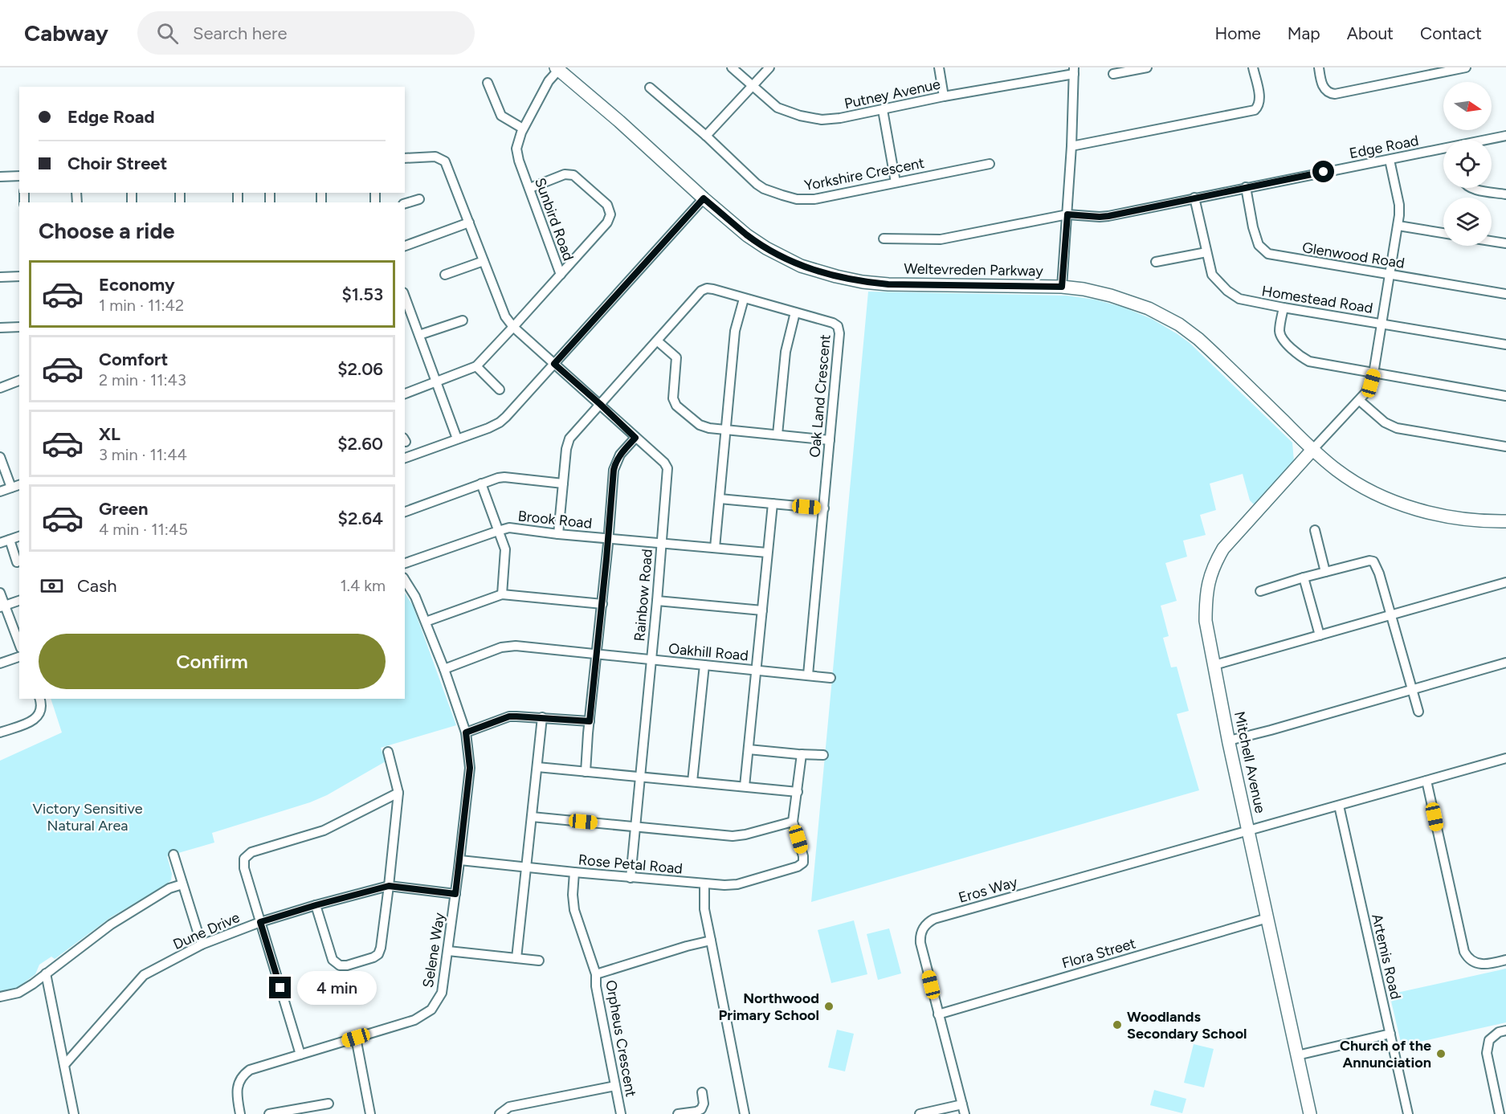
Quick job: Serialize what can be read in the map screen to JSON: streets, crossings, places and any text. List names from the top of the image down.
{
  "streets": {
    "street": [
      "Putney Avenue",
      "Edge Road",
      "Yorkshire Crescent",
      "Sunbird Road",
      "Glenwood Road",
      "Weltevreden Parkway",
      "Homestead Road",
      "Oak Land Crescent",
      "Brook Road",
      "Rainbow Road",
      "Oakhill Road",
      "Mitchell Avenue",
      "Rose Petal Road",
      "Eros Way",
      "Dune Drive",
      "Selene Way",
      "Flora Street",
      "Artemis Road",
      "Orpheus Crescent"
    ]
  },
  "crossings": [
    ["Edge Road", "Glenwood Road"],
    ["Edge Road", "Homestead Road"],
    ["Sunbird Road", "Weltevreden Parkway"],
    ["Sunbird Road", "Rainbow Road"],
    ["Weltevreden Parkway", "Mitchell Avenue"],
    ["Oak Land Crescent", "Brook Road"],
    ["Oak Land Crescent", "Rainbow Road"],
    ["Oak Land Crescent", "Oakhill Road"],
    ["Brook Road", "Rainbow Road"],
    ["Rainbow Road", "Oakhill Road"],
    ["Rainbow Road", "Rose Petal Road"],
    ["Oakhill Road", "Selene Way"],
    ["Mitchell Avenue", "Eros Way"],
    ["Mitchell Avenue", "Flora Street"],
    ["Rose Petal Road", "Selene Way"],
    ["Eros Way", "Flora Street"],
    ["Eros Way", "Artemis Road"],
    ["Dune Drive", "Selene Way"]
  ],
  "parks": ["Victory Sensitive Natural Area"],
  "places": ["Northwood Primary School", "Woodlands Secondary School", "Church of the Annunciation"],
  "north": "right",
  "page": {
    "header": "Cabway",
    "search": "Search here",
    "nav": [
      "Home",
      "Map",
      "About",
      "Contact"
    ],
    "banner": ["Edge Road", "Choir Street"],
    "heading": "Choose a ride",
    "list": [
      {
        "name": "Economy",
        "note": "1 min · 11:42",
        "value": "$1.53"
      },
      {
        "name": "Comfort",
        "note": "2 min · 11:43",
        "value": "$2.06"
      },
      {
        "name": "XL",
        "note": "3 min · 11:44",
        "value": "$2.60"
      },
      {
        "name": "Green",
        "note": "4 min · 11:45",
        "value": "$2.64"
      }
    ],
    "pay": ["Cash", "1.4 km"],
    "buttons": "Confirm",
    "bubble": "4 min"
  }
}
